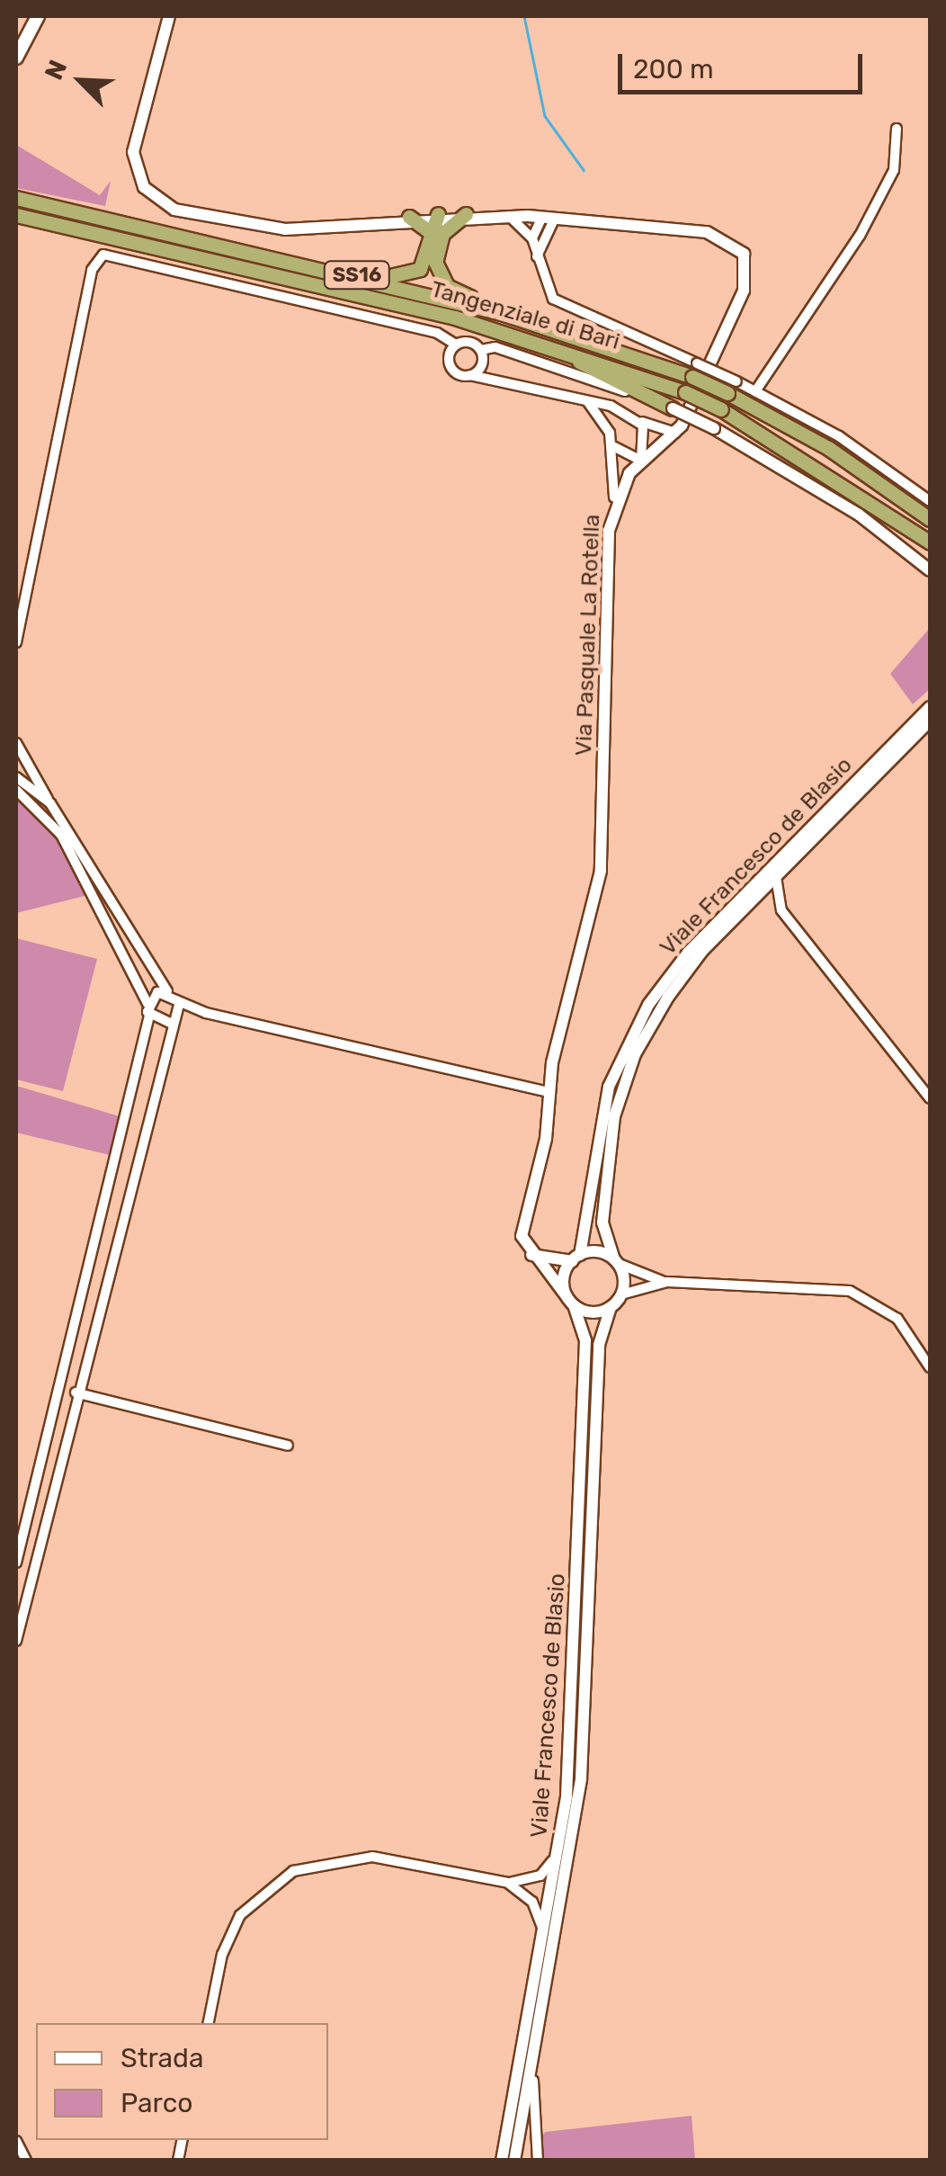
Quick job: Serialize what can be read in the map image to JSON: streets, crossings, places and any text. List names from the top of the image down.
{
  "streets": {
    "highway": ["SS16", "Tangenziale di Bari"],
    "street": ["Via Pasquale La Rotella", "Viale Francesco de Blasio"]
  },
  "legend": ["Strada", "Parco"],
  "scale_bar": "200 m",
  "north": "top left"
}
